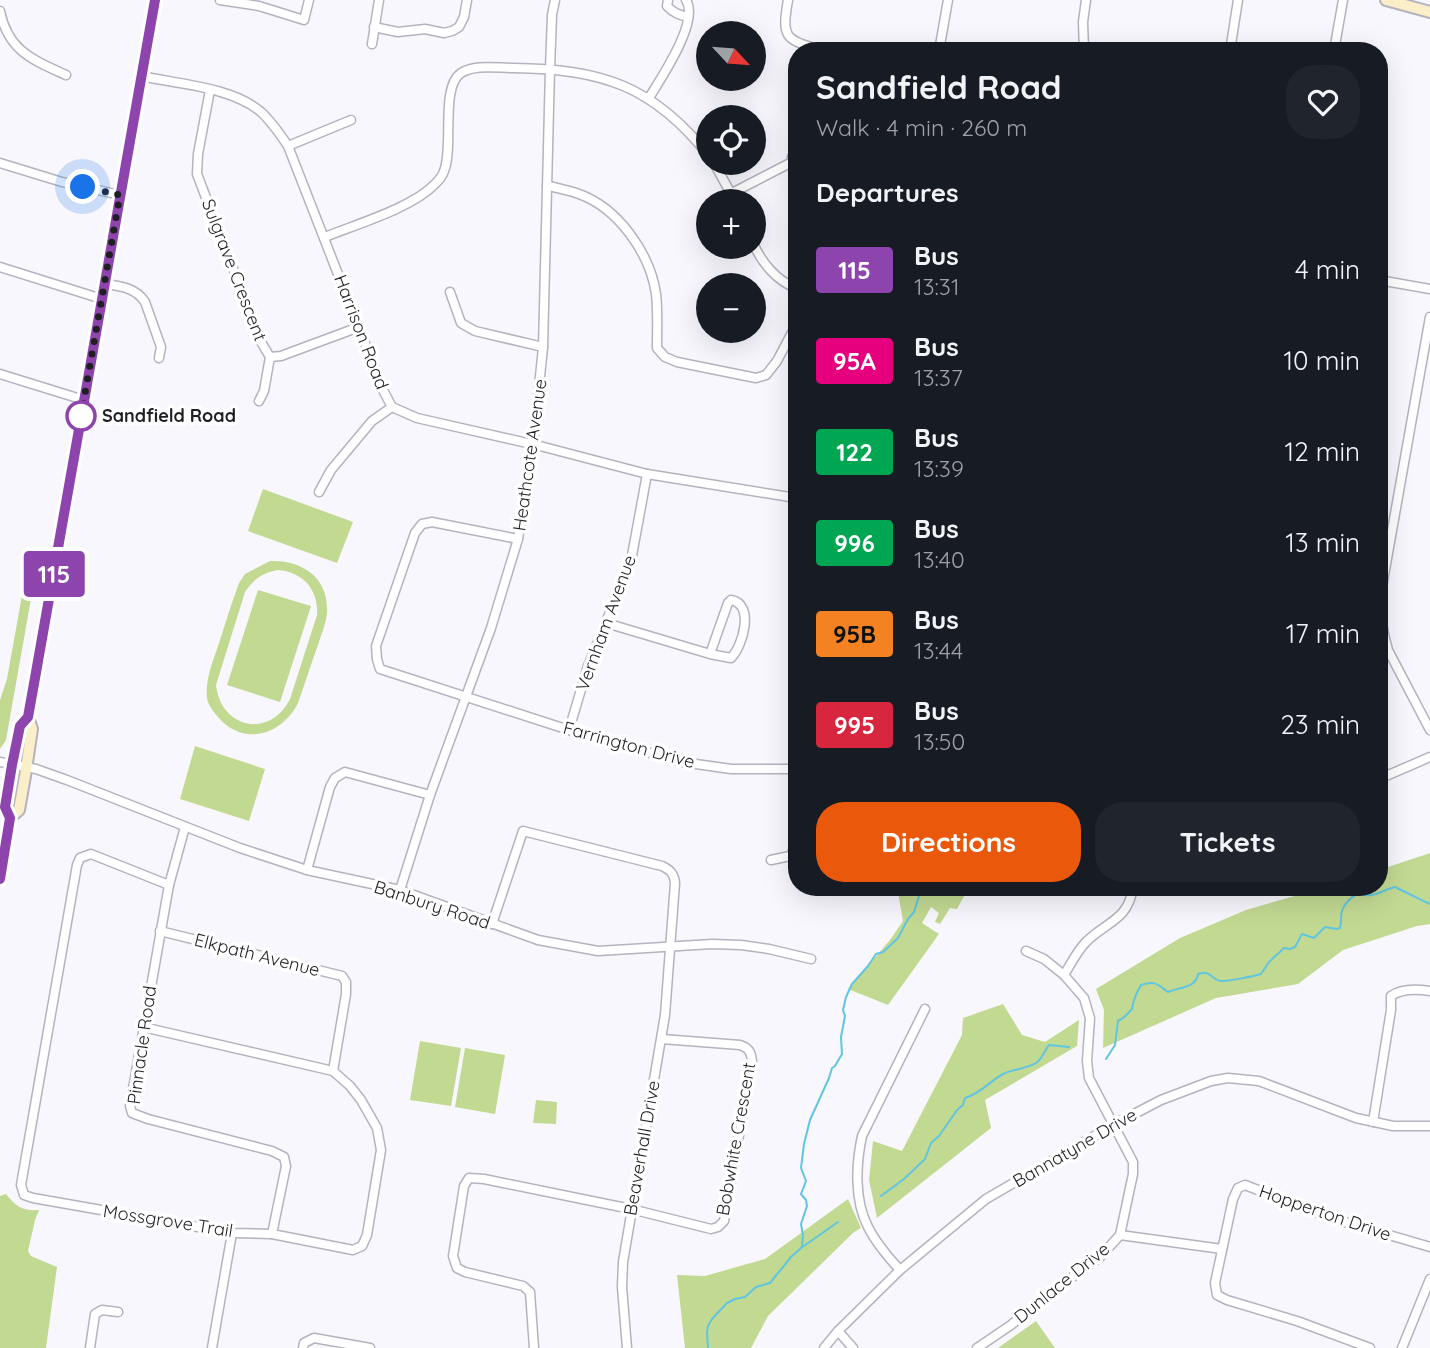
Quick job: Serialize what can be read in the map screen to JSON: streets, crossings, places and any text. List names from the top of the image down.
{
  "streets": {
    "street": [
      "Sulgrave Crescent",
      "Harrison Road",
      "Heathcote Avenue",
      "Vernham Avenue",
      "Farrington Drive",
      "Banbury Road",
      "Elkpath Avenue",
      "Pinnacle Road",
      "Bobwhite Crescent",
      "Beaverhall Drive",
      "Bannatyne Drive",
      "Hopperton Drive",
      "Mossgrove Trail",
      "Dunlace Drive"
    ]
  },
  "crossings": [
    ["Sulgrave Crescent", "Harrison Road"],
    ["Harrison Road", "Heathcote Avenue"],
    ["Harrison Road", "Vernham Avenue"],
    ["Heathcote Avenue", "Farrington Drive"],
    ["Heathcote Avenue", "Banbury Road"],
    ["Vernham Avenue", "Farrington Drive"],
    ["Banbury Road", "Pinnacle Road"],
    ["Banbury Road", "Beaverhall Drive"],
    ["Elkpath Avenue", "Pinnacle Road"],
    ["Elkpath Avenue", "Mossgrove Trail"],
    ["Pinnacle Road", "Mossgrove Trail"],
    ["Bobwhite Crescent", "Beaverhall Drive"],
    ["Bannatyne Drive", "Dunlace Drive"]
  ],
  "places": ["Sandfield Road"],
  "lines": ["bus line 115"],
  "north": "bottom right",
  "page": {
    "on_map": "115",
    "map_buttons": ["+", "−"],
    "heading": [
      ["Sandfield Road", "Walk · 4 min · 260 m"],
      "Departures"
    ],
    "list": [
      {
        "mark": "115",
        "name": "Bus",
        "note": "13:31",
        "value": "4 min"
      },
      {
        "mark": "95A",
        "name": "Bus",
        "note": "13:37",
        "value": "10 min"
      },
      {
        "mark": "122",
        "name": "Bus",
        "note": "13:39",
        "value": "12 min"
      },
      {
        "mark": "996",
        "name": "Bus",
        "note": "13:40",
        "value": "13 min"
      },
      {
        "mark": "95B",
        "name": "Bus",
        "note": "13:44",
        "value": "17 min"
      },
      {
        "mark": "995",
        "name": "Bus",
        "note": "13:50",
        "value": "23 min"
      }
    ],
    "buttons": ["Directions", "Tickets"]
  }
}
